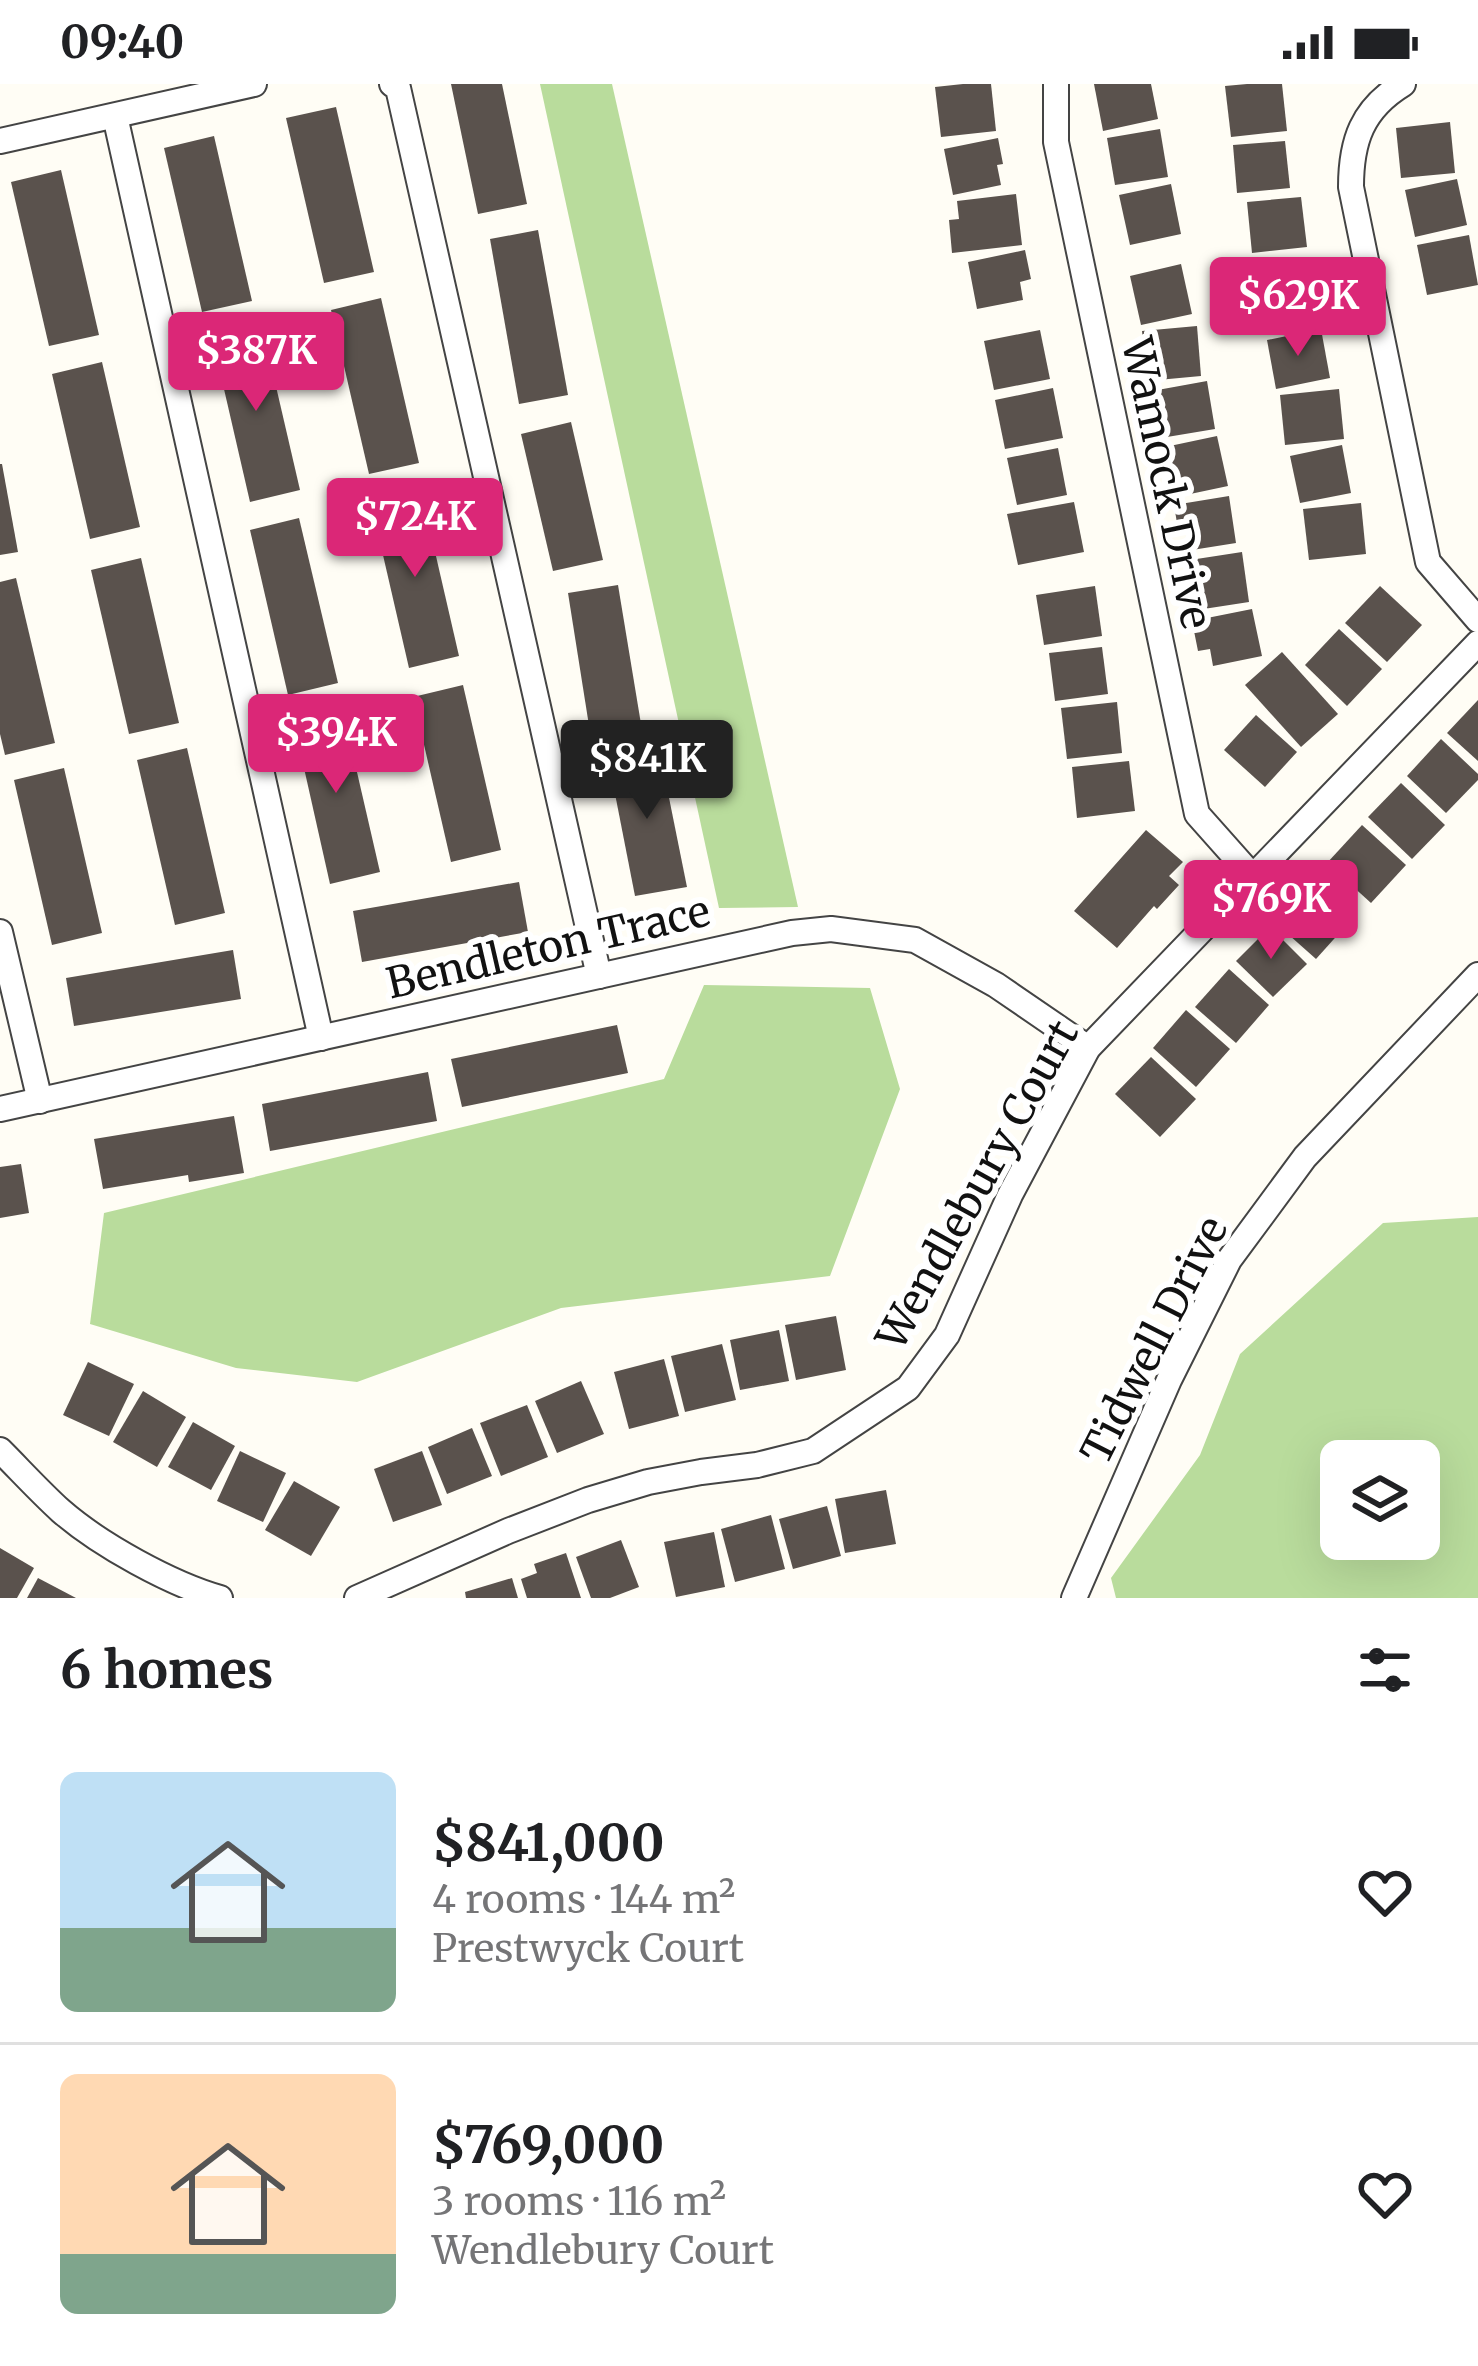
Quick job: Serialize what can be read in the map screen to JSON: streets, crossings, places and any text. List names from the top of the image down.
{
  "streets": {
    "street": [
      "Wamock Drive",
      "Bendleton Trace",
      "Wendlebury Court",
      "Tidwell Drive"
    ]
  },
  "crossings": [
    ["Wamock Drive", "Wendlebury Court"],
    ["Bendleton Trace", "Wendlebury Court"]
  ],
  "page": {
    "status": "09:40",
    "price": [
      "$629K",
      "$387K",
      "$724K",
      "$394K",
      "$841K",
      "$769K"
    ],
    "heading": "6 homes",
    "list": [
      {
        "name": "$841,000",
        "note": "4 rooms · 144 m² · Prestwyck Court"
      },
      {
        "name": "$769,000",
        "note": "3 rooms · 116 m² · Wendlebury Court"
      }
    ]
  }
}
